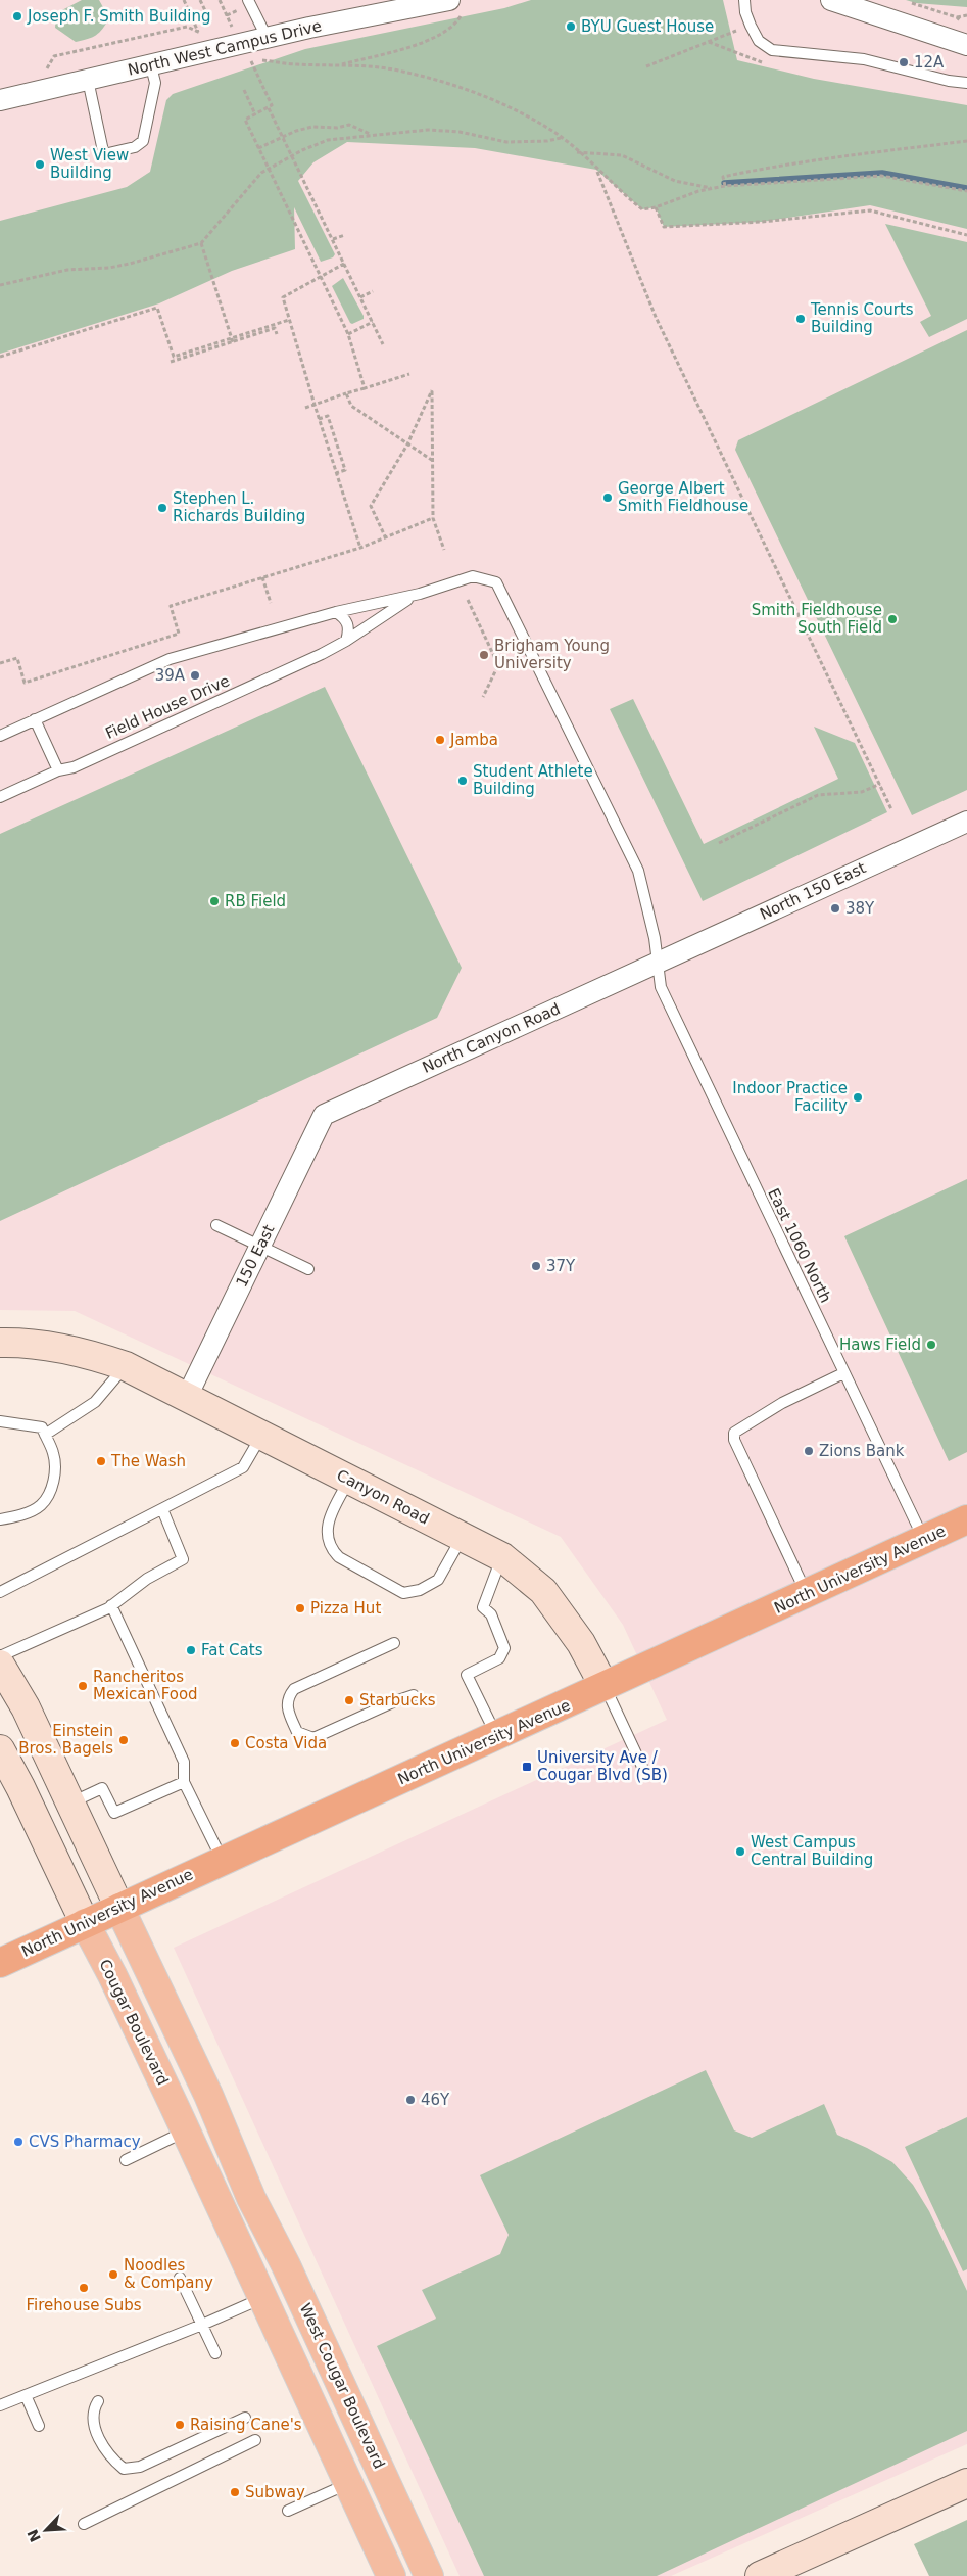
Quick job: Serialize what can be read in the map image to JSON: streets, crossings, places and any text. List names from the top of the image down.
{
  "streets": {
    "highway": ["North University Avenue"],
    "main road": ["Canyon Road", "Cougar Boulevard", "West Cougar Boulevard"],
    "street": [
      "North West Campus Drive",
      "North 150 East",
      "North Canyon Road",
      "150 East"
    ],
    "lane": ["Field House Drive", "East 1060 North"]
  },
  "crossings": [
    ["Field House Drive", "North 150 East"],
    ["Field House Drive", "North Canyon Road"],
    ["Field House Drive", "East 1060 North"],
    ["North 150 East", "North Canyon Road"],
    ["North 150 East", "East 1060 North"],
    ["North Canyon Road", "East 1060 North"],
    ["North Canyon Road", "150 East"],
    ["East 1060 North", "North University Avenue"],
    ["150 East", "Canyon Road"],
    ["Canyon Road", "North University Avenue"],
    ["North University Avenue", "Cougar Boulevard"],
    ["North University Avenue", "West Cougar Boulevard"]
  ],
  "places": {
    "other": [
      "Joseph F. Smith Building",
      "BYU Guest House",
      "12A",
      "West View Building",
      "Tennis Courts Building",
      "George Albert Smith Fieldhouse",
      "Stephen L. Richards Building",
      "Smith Fieldhouse South Field",
      "Brigham Young University",
      "39A",
      "Jamba",
      "Student Athlete Building",
      "RB Field",
      "38Y",
      "Indoor Practice Facility",
      "37Y",
      "Haws Field",
      "Zions Bank",
      "The Wash",
      "Pizza Hut",
      "Fat Cats",
      "Rancheritos Mexican Food",
      "Starbucks",
      "Einstein Bros. Bagels",
      "Costa Vida",
      "West Campus Central Building",
      "46Y",
      "CVS Pharmacy",
      "Noodles & Company",
      "Firehouse Subs",
      "Raising Cane's",
      "Subway"
    ],
    "transit": ["University Ave / Cougar Blvd (SB)"]
  },
  "north": "bottom left"
}
